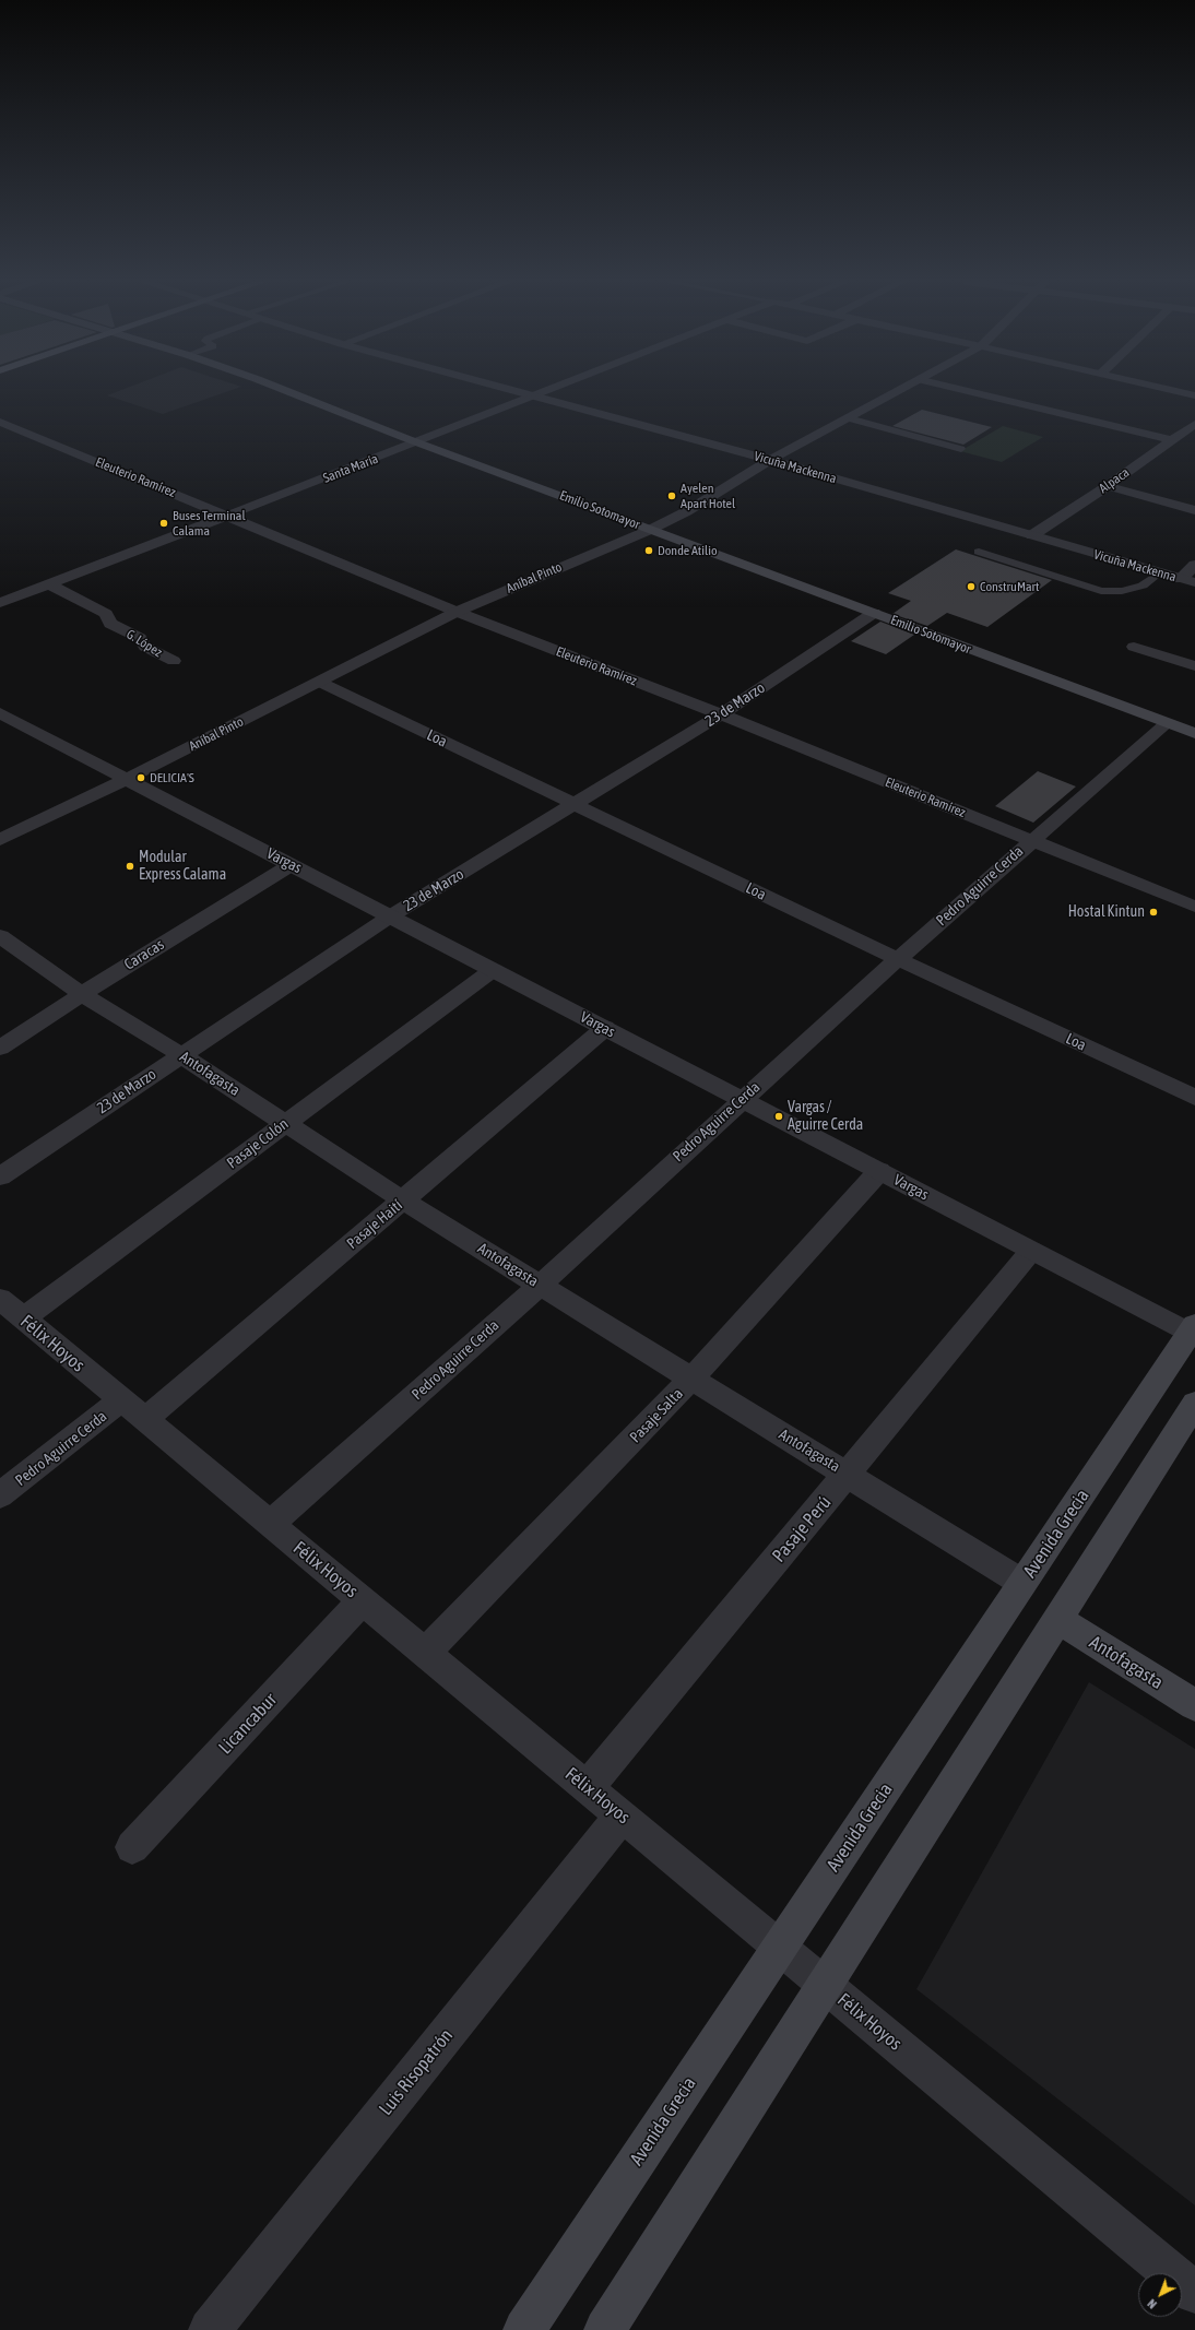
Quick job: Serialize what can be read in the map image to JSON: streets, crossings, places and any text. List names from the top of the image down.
{
  "streets": {
    "main road": ["Emilio Sotomayor", "Antofagasta", "Avenida Grecia"],
    "street": [
      "Vicuña Mackenna",
      "Santa María",
      "Eleuterio Ramírez",
      "Alpaca",
      "Aníbal Pinto",
      "G. López",
      "23 de Marzo",
      "Loa",
      "Vargas",
      "Pedro Aguirre Cerda",
      "Caracas",
      "Pasaje Colón",
      "Pasaje Haití",
      "Félix Hoyos",
      "Pasaje Salta",
      "Pasaje Perú",
      "Licancabur",
      "Luis Risopatrón"
    ]
  },
  "crossings": [
    ["Vicuña Mackenna", "Santa María"],
    ["Vicuña Mackenna", "Alpaca"],
    ["Vicuña Mackenna", "Aníbal Pinto"],
    ["Santa María", "Eleuterio Ramírez"],
    ["Santa María", "Emilio Sotomayor"],
    ["Santa María", "G. López"],
    ["Eleuterio Ramírez", "Aníbal Pinto"],
    ["Eleuterio Ramírez", "23 de Marzo"],
    ["Eleuterio Ramírez", "Pedro Aguirre Cerda"],
    ["Emilio Sotomayor", "Aníbal Pinto"],
    ["Emilio Sotomayor", "23 de Marzo"],
    ["Emilio Sotomayor", "Pedro Aguirre Cerda"],
    ["Aníbal Pinto", "Loa"],
    ["Aníbal Pinto", "Vargas"],
    ["23 de Marzo", "Loa"],
    ["23 de Marzo", "Vargas"],
    ["23 de Marzo", "Antofagasta"],
    ["Loa", "Pedro Aguirre Cerda"],
    ["Vargas", "Pedro Aguirre Cerda"],
    ["Vargas", "Caracas"],
    ["Vargas", "Pasaje Colón"],
    ["Vargas", "Pasaje Haití"],
    ["Vargas", "Pasaje Salta"],
    ["Vargas", "Pasaje Perú"],
    ["Vargas", "Avenida Grecia"],
    ["Pedro Aguirre Cerda", "Antofagasta"],
    ["Pedro Aguirre Cerda", "Pasaje Haití"],
    ["Pedro Aguirre Cerda", "Félix Hoyos"],
    ["Caracas", "Antofagasta"],
    ["Antofagasta", "Pasaje Colón"],
    ["Antofagasta", "Pasaje Haití"],
    ["Antofagasta", "Pasaje Salta"],
    ["Antofagasta", "Pasaje Perú"],
    ["Antofagasta", "Avenida Grecia"],
    ["Pasaje Colón", "Félix Hoyos"],
    ["Pasaje Haití", "Félix Hoyos"],
    ["Félix Hoyos", "Pasaje Salta"],
    ["Félix Hoyos", "Pasaje Perú"],
    ["Félix Hoyos", "Avenida Grecia"],
    ["Félix Hoyos", "Licancabur"],
    ["Félix Hoyos", "Luis Risopatrón"]
  ],
  "places": [
    "Ayelen Apart Hotel",
    "Buses Terminal Calama",
    "Donde Atilio",
    "ConstruMart",
    "DELICIA'S",
    "Modular Express Calama",
    "Hostal Kintun",
    "Vargas / Aguirre Cerda"
  ],
  "north": "bottom left"
}
